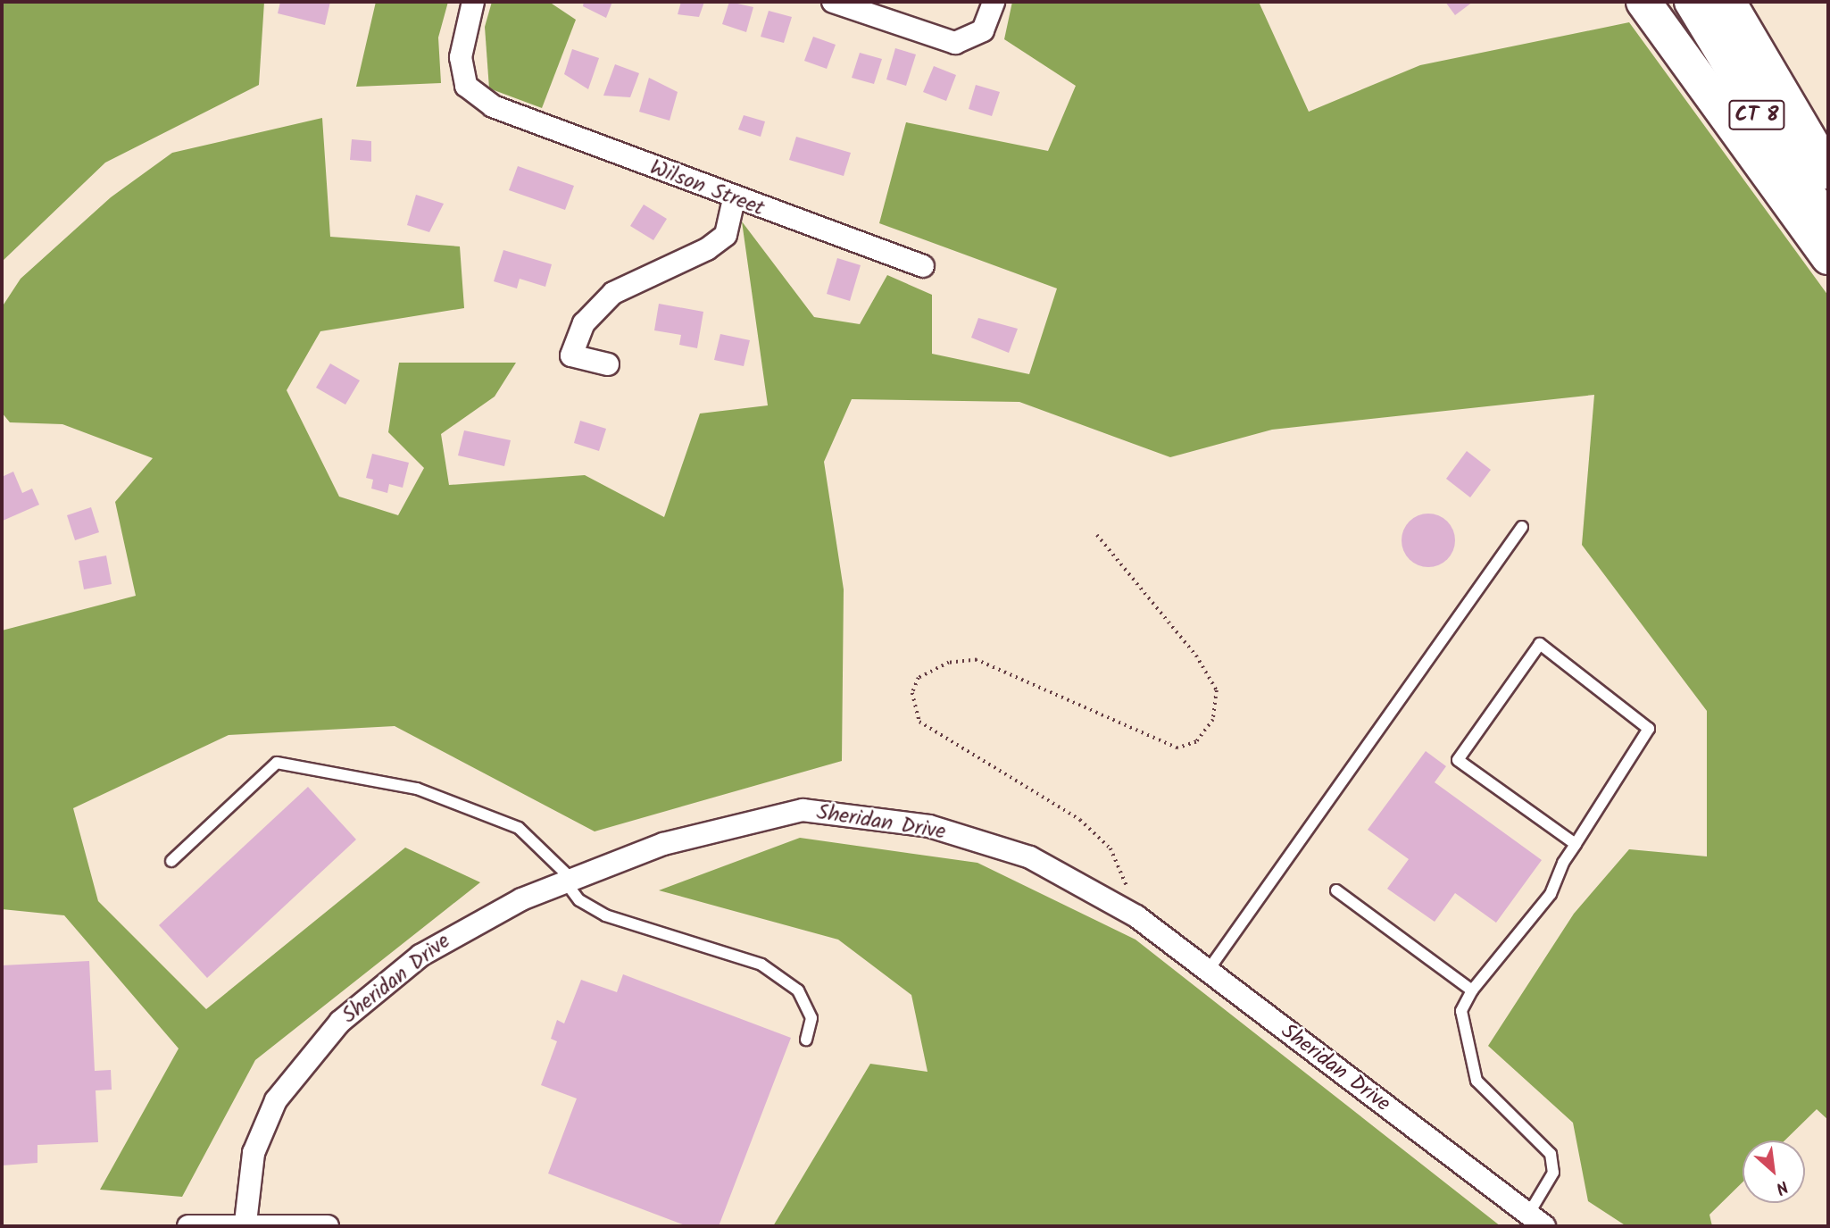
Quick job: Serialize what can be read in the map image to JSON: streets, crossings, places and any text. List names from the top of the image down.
{
  "streets": {
    "highway": ["CT 8"],
    "street": ["Wilson Street", "Sheridan Drive"]
  },
  "north": "bottom right"
}
